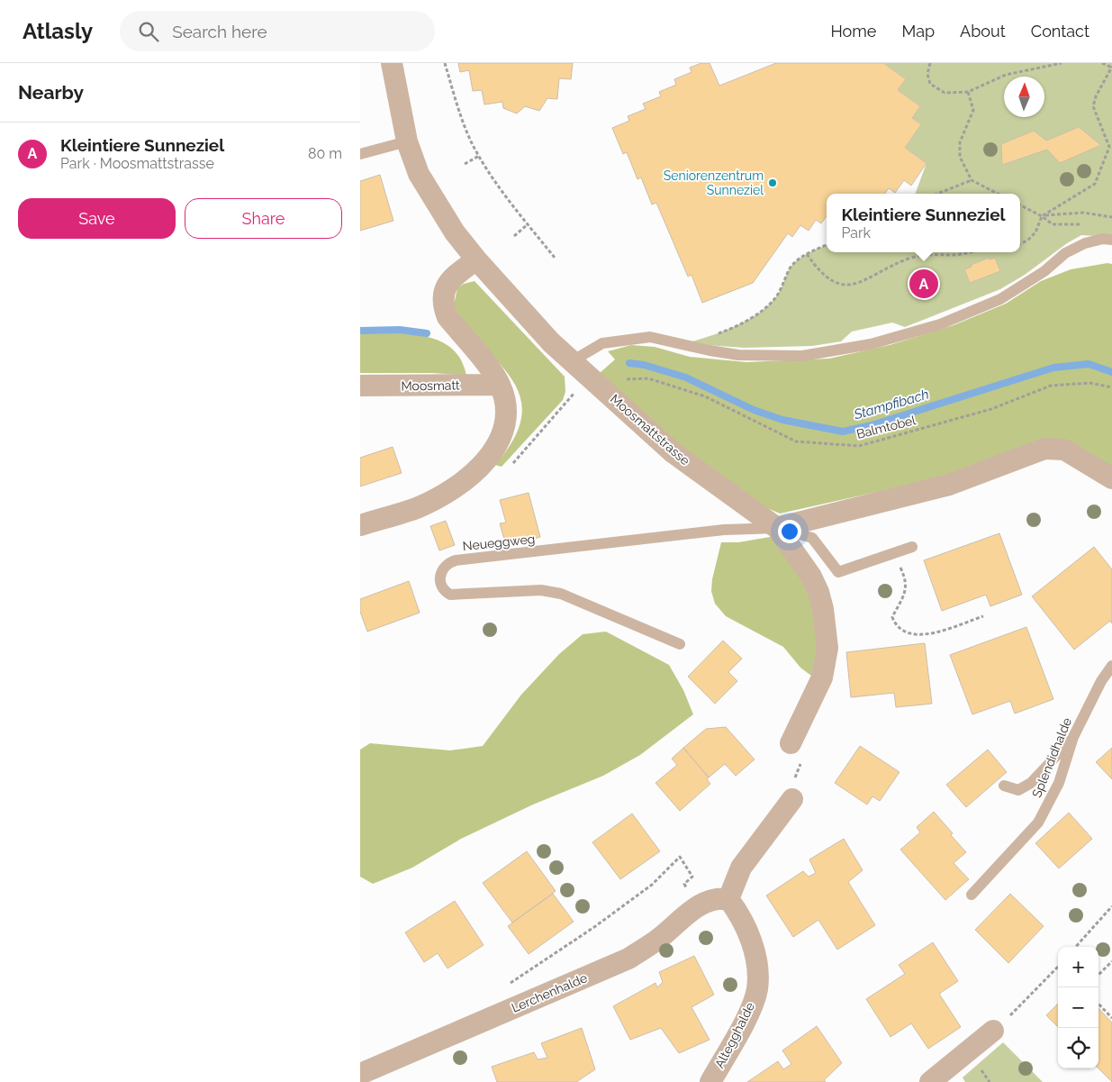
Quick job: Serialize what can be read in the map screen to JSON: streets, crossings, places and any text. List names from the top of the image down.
{
  "streets": {
    "street": [
      "Moosmatt",
      "Moosmattstrasse",
      "Lerchenhalde",
      "Altegghalde"
    ],
    "lane": ["Neueggweg", "Splendidhalde"],
    "path": ["Balmtobel"]
  },
  "crossings": [
    ["Balmtobel", "Moosmattstrasse"],
    ["Moosmattstrasse", "Neueggweg"],
    ["Lerchenhalde", "Altegghalde"]
  ],
  "water": ["Stampfibach"],
  "places": ["Seniorenzentrum Sunneziel"],
  "north": "top",
  "page": {
    "header": "Atlasly",
    "search": "Search here",
    "nav": [
      "Home",
      "Map",
      "About",
      "Contact"
    ],
    "heading": "Nearby",
    "list": [
      {
        "mark": "A",
        "name": "Kleintiere Sunneziel",
        "note": "Park · Moosmattstrasse",
        "value": "80 m"
      }
    ],
    "buttons": ["Save", "Share"],
    "popup": ["Kleintiere Sunneziel", "Park"],
    "pins": "A",
    "map_buttons": ["+", "−"]
  }
}
